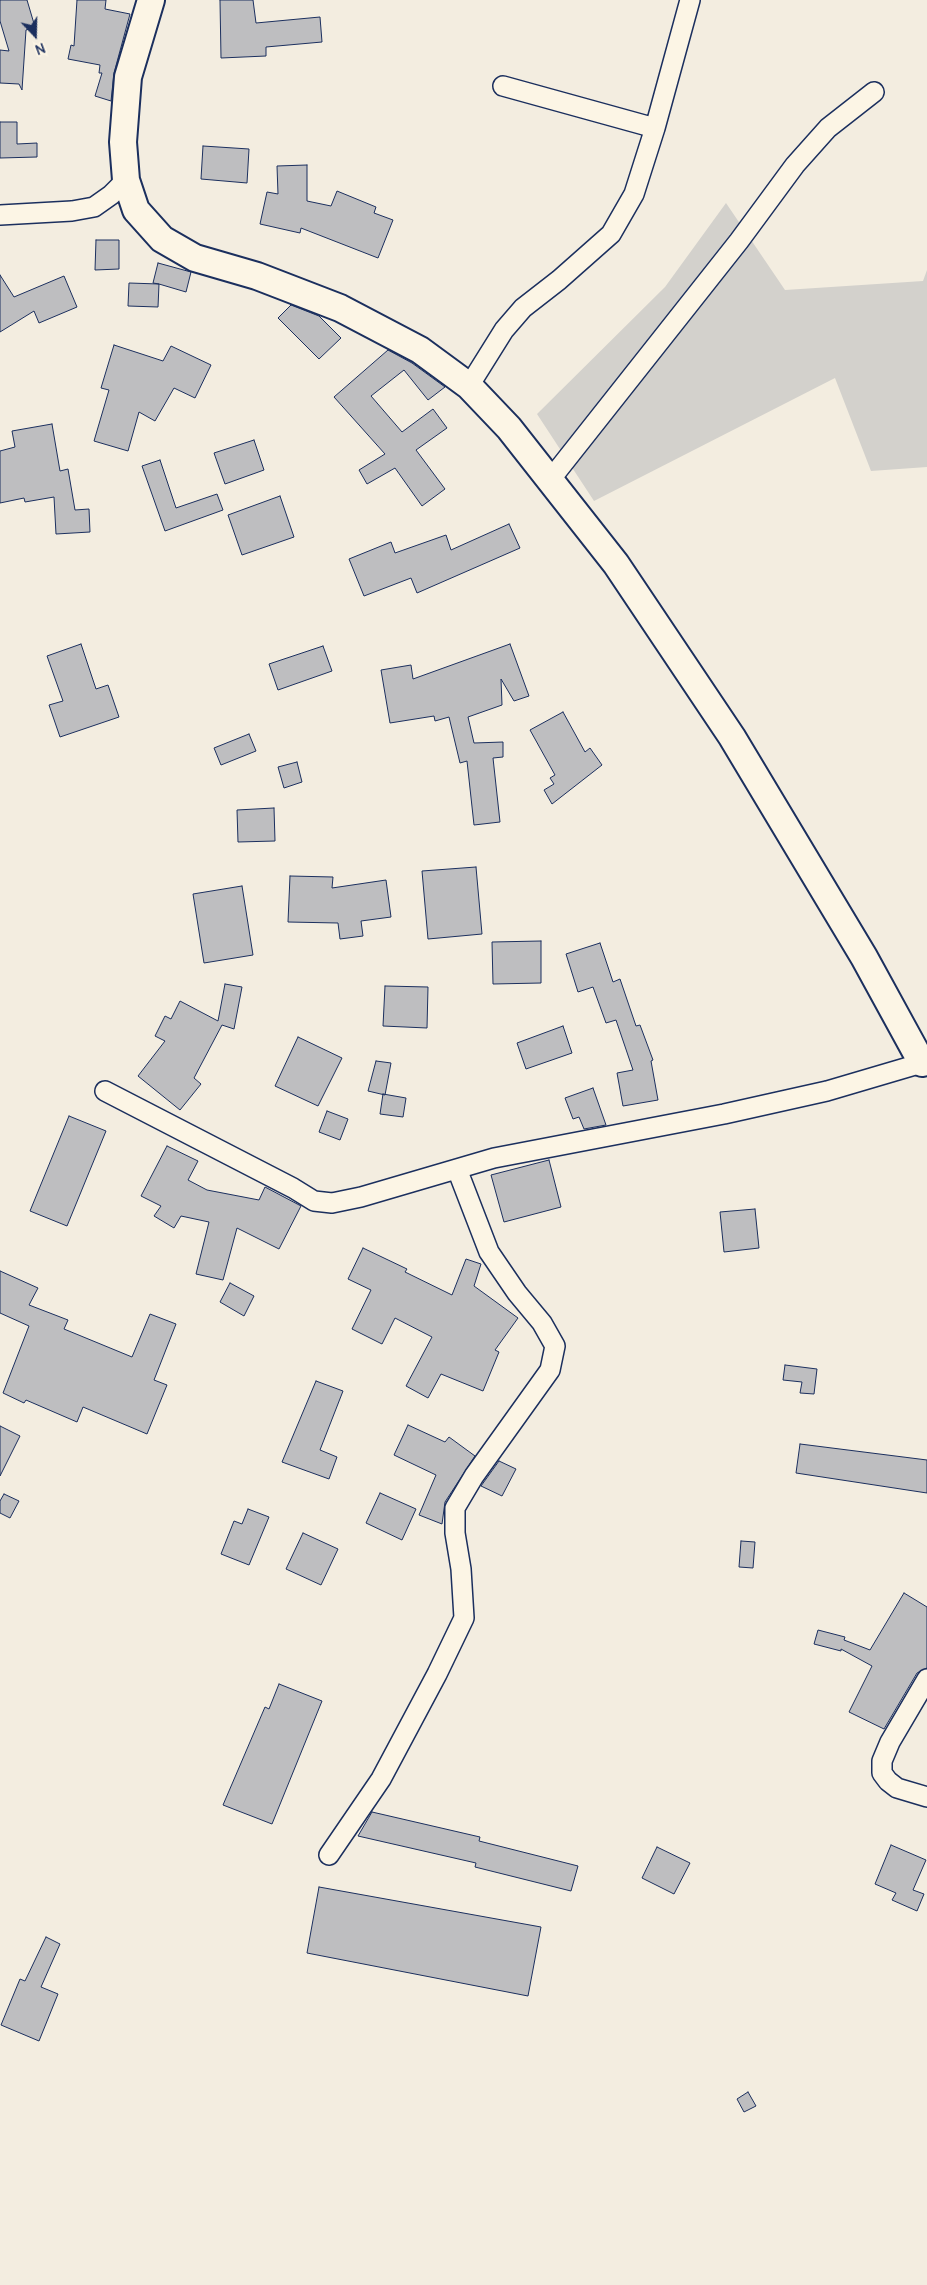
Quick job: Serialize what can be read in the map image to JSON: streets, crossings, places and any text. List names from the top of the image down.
{
  "north": "bottom"
}
